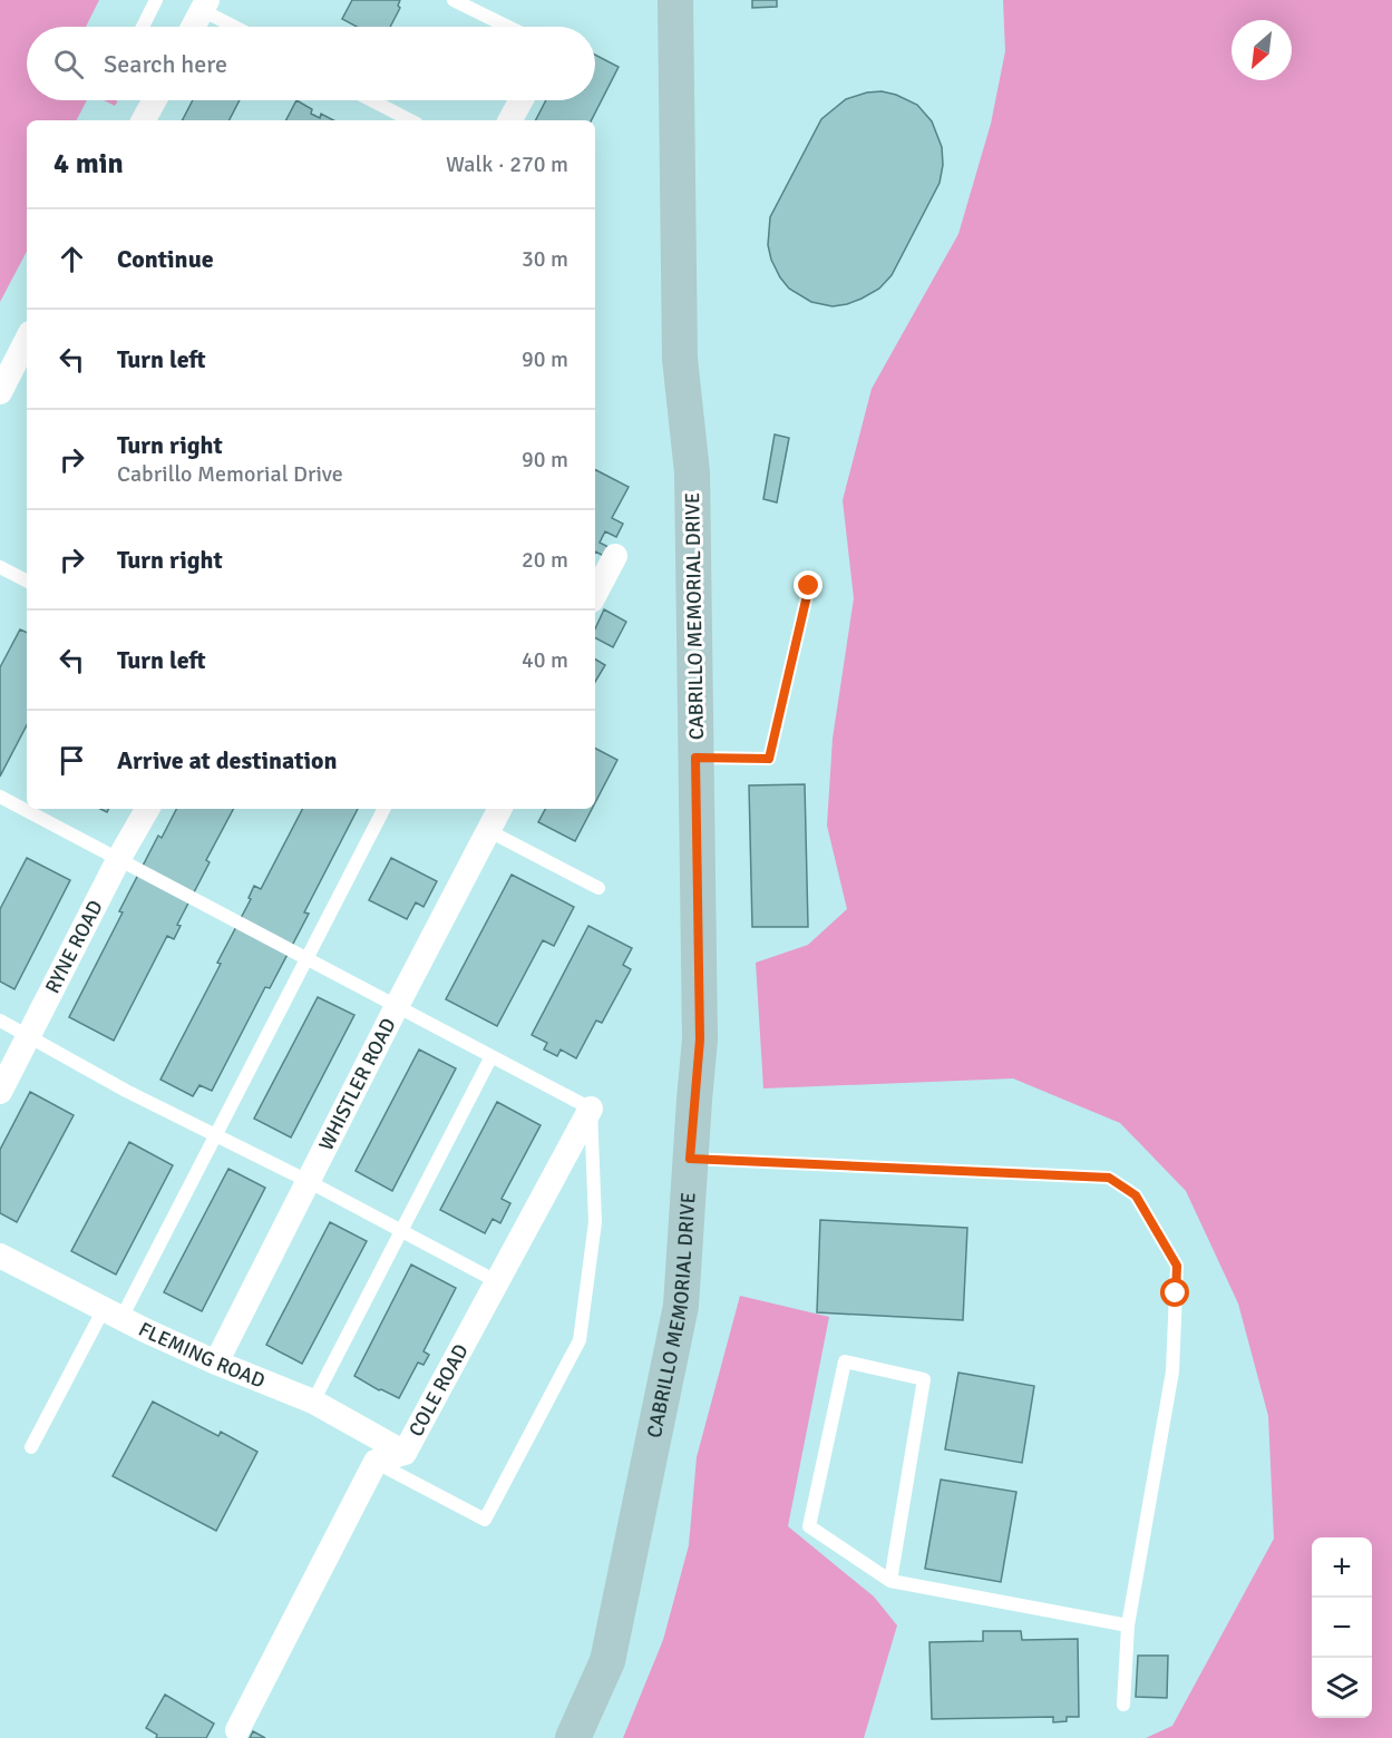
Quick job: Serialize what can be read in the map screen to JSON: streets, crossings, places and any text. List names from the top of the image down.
{
  "streets": {
    "main road": ["CABRILLO MEMORIAL DRIVE"],
    "street": [
      "RYNE ROAD",
      "WHISTLER ROAD",
      "FLEMING ROAD",
      "COLE ROAD"
    ]
  },
  "crossings": [
    ["WHISTLER ROAD", "FLEMING ROAD"],
    ["FLEMING ROAD", "COLE ROAD"]
  ],
  "north": "bottom left",
  "page": {
    "search": "Search here",
    "heading": ["4 min", "Walk · 270 m"],
    "list": [
      ["Continue", "30 m"],
      ["Turn left", "90 m"],
      ["Turn right", "Cabrillo Memorial Drive", "90 m"],
      ["Turn right", "20 m"],
      ["Turn left", "40 m"],
      "Arrive at destination"
    ],
    "map_buttons": ["+", "−"]
  }
}
